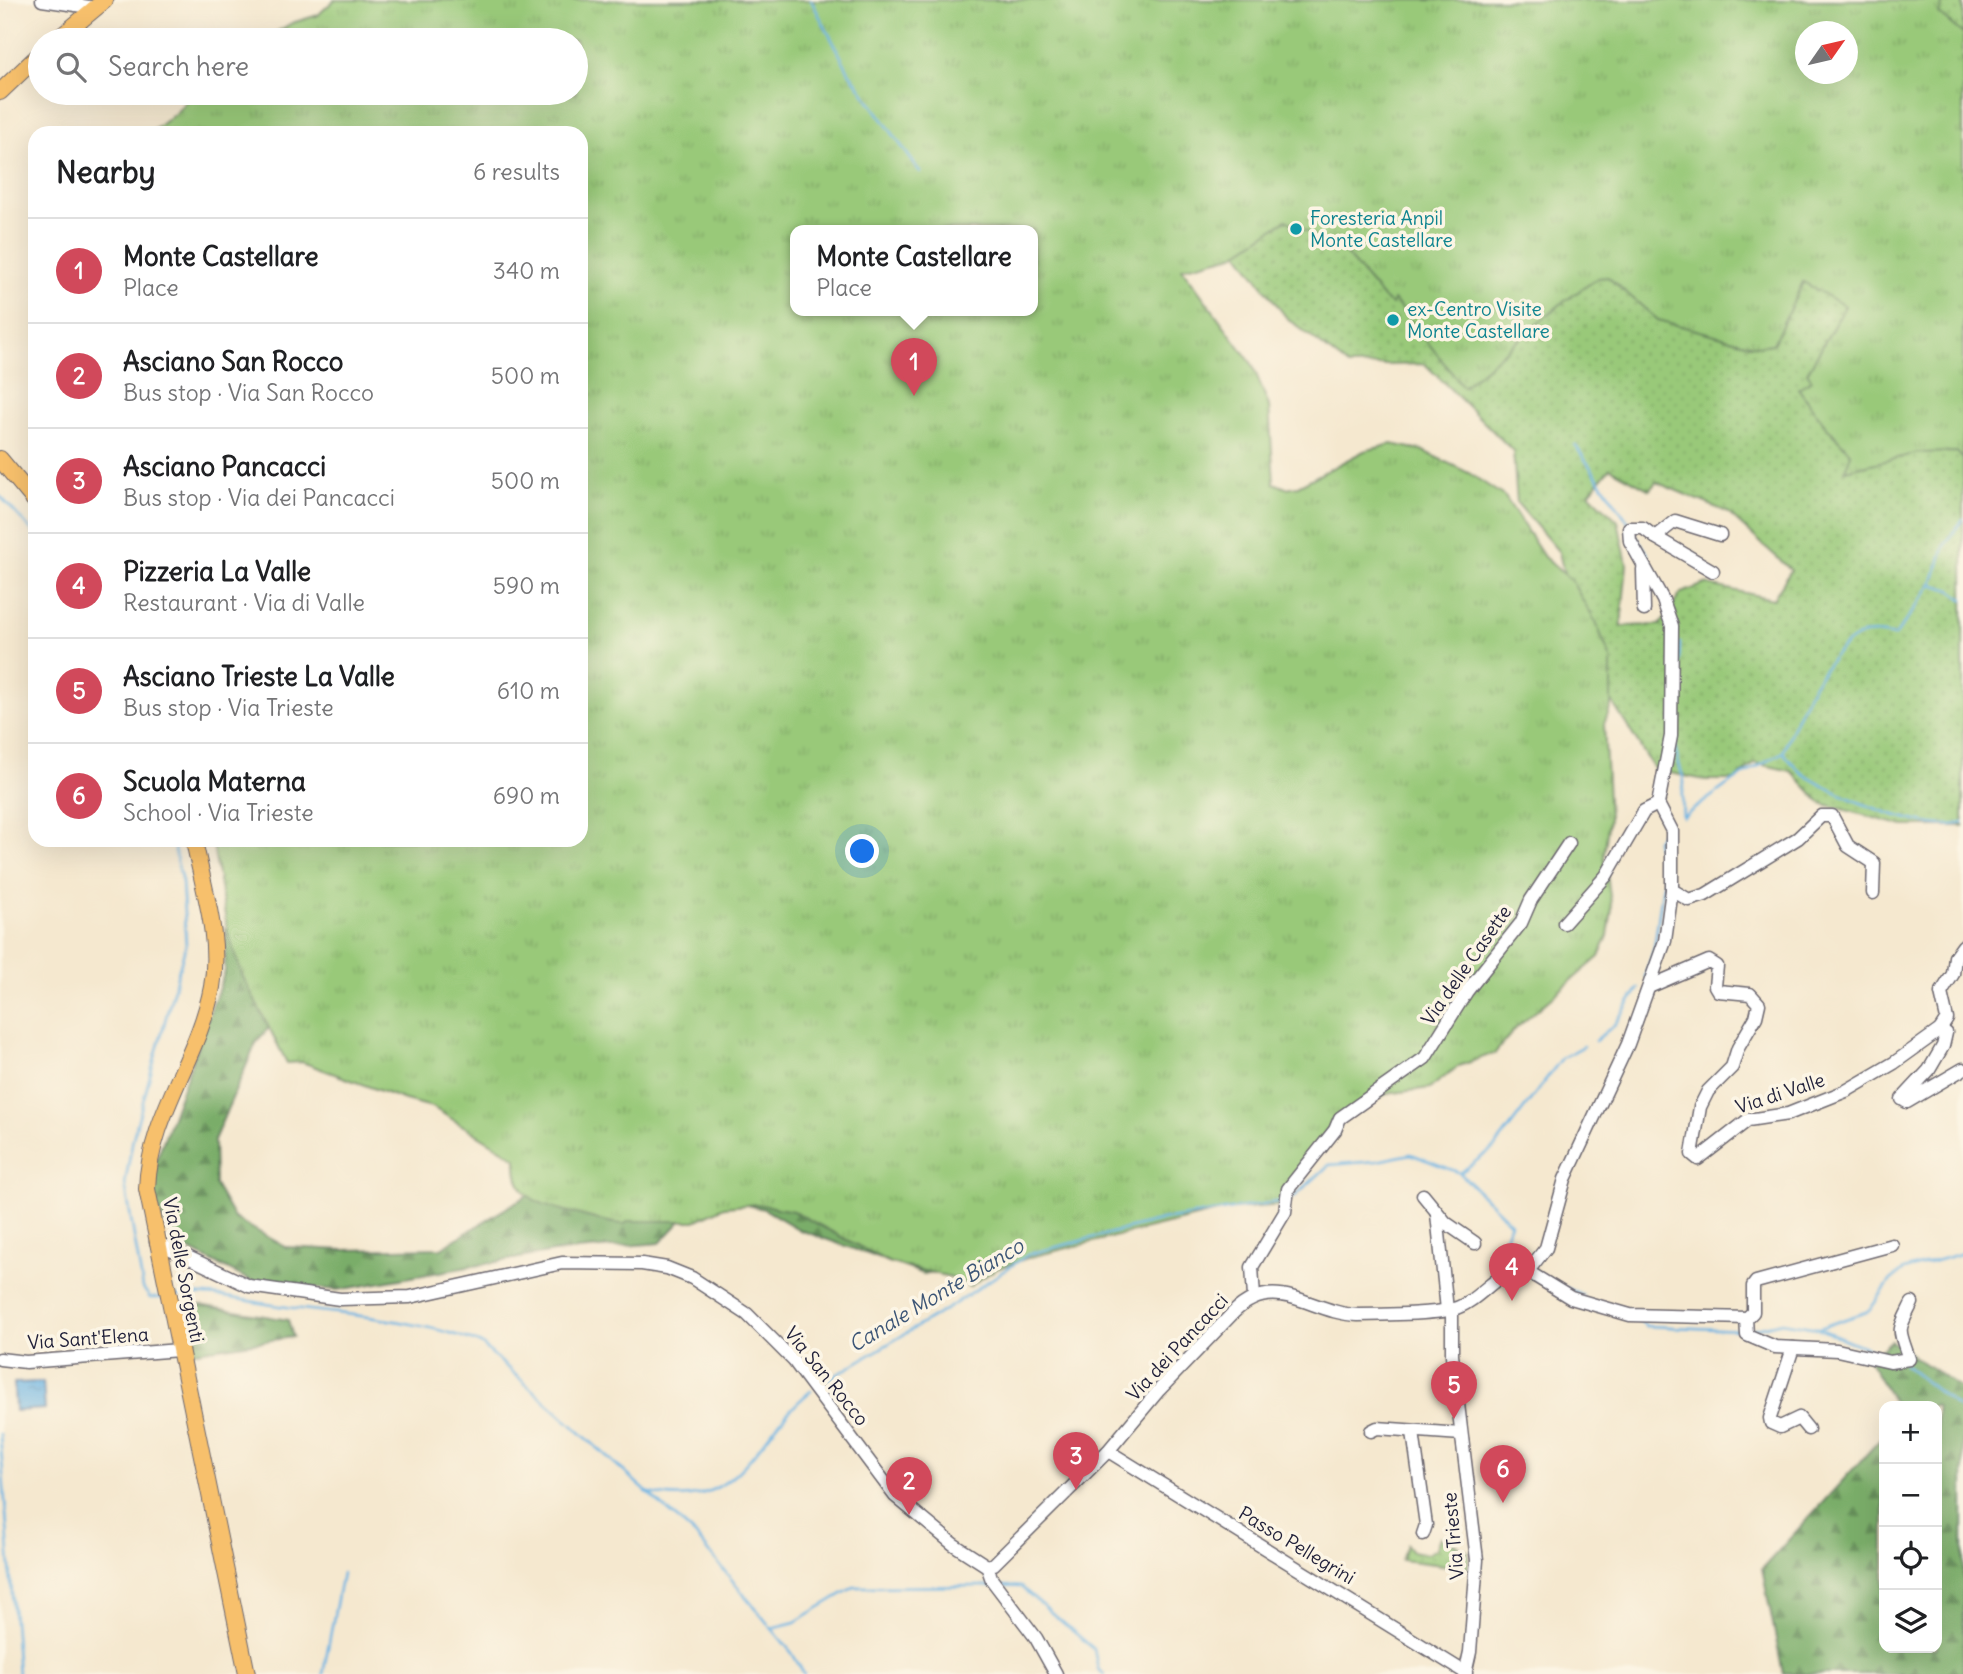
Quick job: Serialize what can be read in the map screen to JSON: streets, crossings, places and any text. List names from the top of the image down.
{
  "streets": {
    "main road": ["Via delle Sorgenti"],
    "street": [
      "Via delle Casette",
      "Via di Valle",
      "Via Sant'Elena",
      "Via dei Pancacci",
      "Via San Rocco",
      "Via Trieste",
      "Passo Pellegrini"
    ]
  },
  "crossings": [
    ["Via delle Casette", "Via dei Pancacci"],
    ["Via delle Sorgenti", "Via Sant'Elena"],
    ["Via delle Sorgenti", "Via San Rocco"],
    ["Via dei Pancacci", "Via San Rocco"],
    ["Via dei Pancacci", "Via Trieste"],
    ["Via dei Pancacci", "Passo Pellegrini"],
    ["Via Trieste", "Passo Pellegrini"]
  ],
  "water": ["Canale Monte Bianco"],
  "places": ["Foresteria Anpil Monte Castellare", "ex-Centro Visite Monte Castellare"],
  "north": "top right",
  "page": {
    "search": "Search here",
    "heading": ["Nearby", "6 results"],
    "list": [
      {
        "mark": "1",
        "name": "Monte Castellare",
        "note": "Place",
        "value": "340 m"
      },
      {
        "mark": "2",
        "name": "Asciano San Rocco",
        "note": "Bus stop · Via San Rocco",
        "value": "500 m"
      },
      {
        "mark": "3",
        "name": "Asciano Pancacci",
        "note": "Bus stop · Via dei Pancacci",
        "value": "500 m"
      },
      {
        "mark": "4",
        "name": "Pizzeria La Valle",
        "note": "Restaurant · Via di Valle",
        "value": "590 m"
      },
      {
        "mark": "5",
        "name": "Asciano Trieste La Valle",
        "note": "Bus stop · Via Trieste",
        "value": "610 m"
      },
      {
        "mark": "6",
        "name": "Scuola Materna",
        "note": "School · Via Trieste",
        "value": "690 m"
      }
    ],
    "popup": ["Monte Castellare", "Place"],
    "pins": [
      "1",
      "4",
      "5",
      "3",
      "6",
      "2"
    ],
    "map_buttons": ["+", "−"]
  }
}
